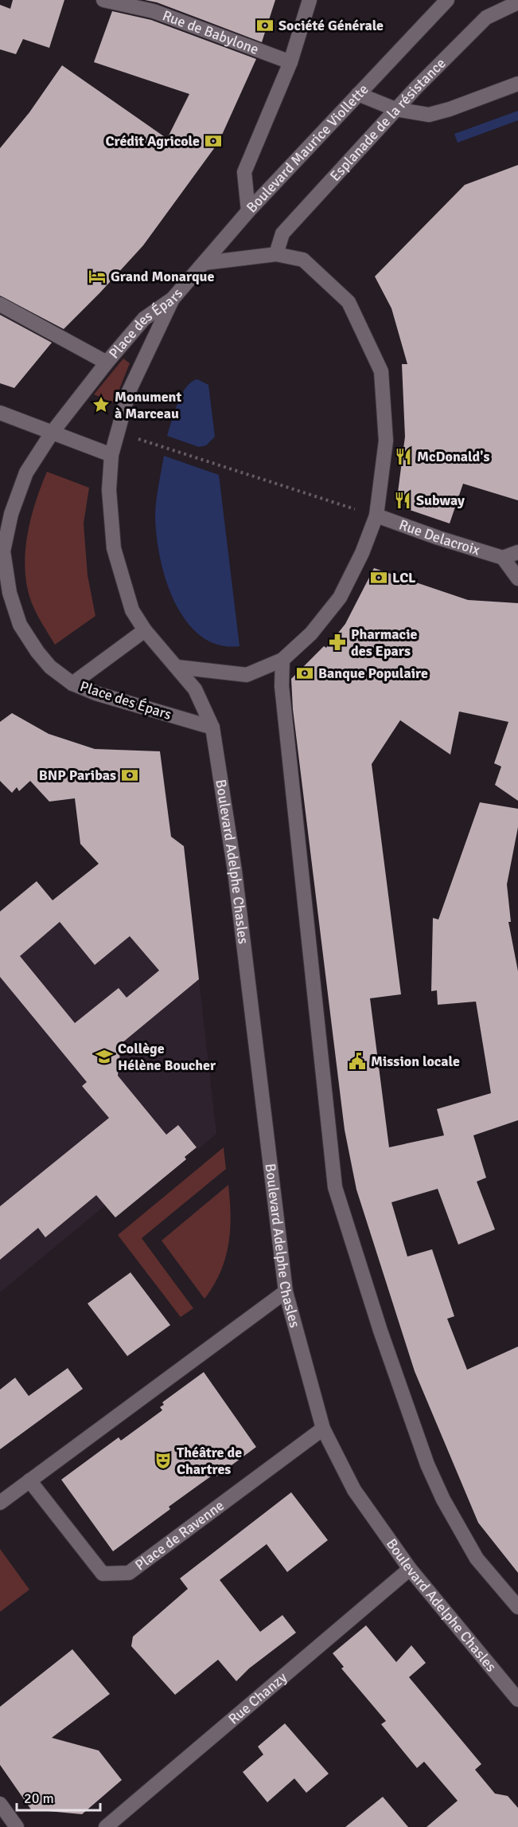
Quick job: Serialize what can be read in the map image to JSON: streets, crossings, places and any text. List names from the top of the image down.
{
  "streets": {
    "street": [
      "Rue de Babylone",
      "Esplanade de la résistance",
      "Boulevard Maurice Viollette",
      "Place des Épars",
      "Rue Delacroix",
      "Boulevard Adelphe Chasles",
      "Place de Ravenne",
      "Rue Chanzy"
    ]
  },
  "crossings": [
    ["Boulevard Maurice Viollette", "Place des Épars"],
    ["Place des Épars", "Boulevard Adelphe Chasles"],
    ["Boulevard Adelphe Chasles", "Place de Ravenne"],
    ["Boulevard Adelphe Chasles", "Rue Chanzy"]
  ],
  "places": {
    "bank": [
      "Société Générale",
      "Crédit Agricole",
      "LCL",
      "Banque Populaire",
      "BNP Paribas"
    ],
    "hotel": ["Grand Monarque"],
    "place": ["Monument à Marceau"],
    "restaurant": ["McDonald's", "Subway"],
    "pharmacy": ["Pharmacie des Epars"],
    "school or university": ["Collège Hélène Boucher"],
    "public building": ["Mission locale"],
    "theatre": ["Théâtre de Chartres"]
  },
  "scale_bar": "20 m"
}
